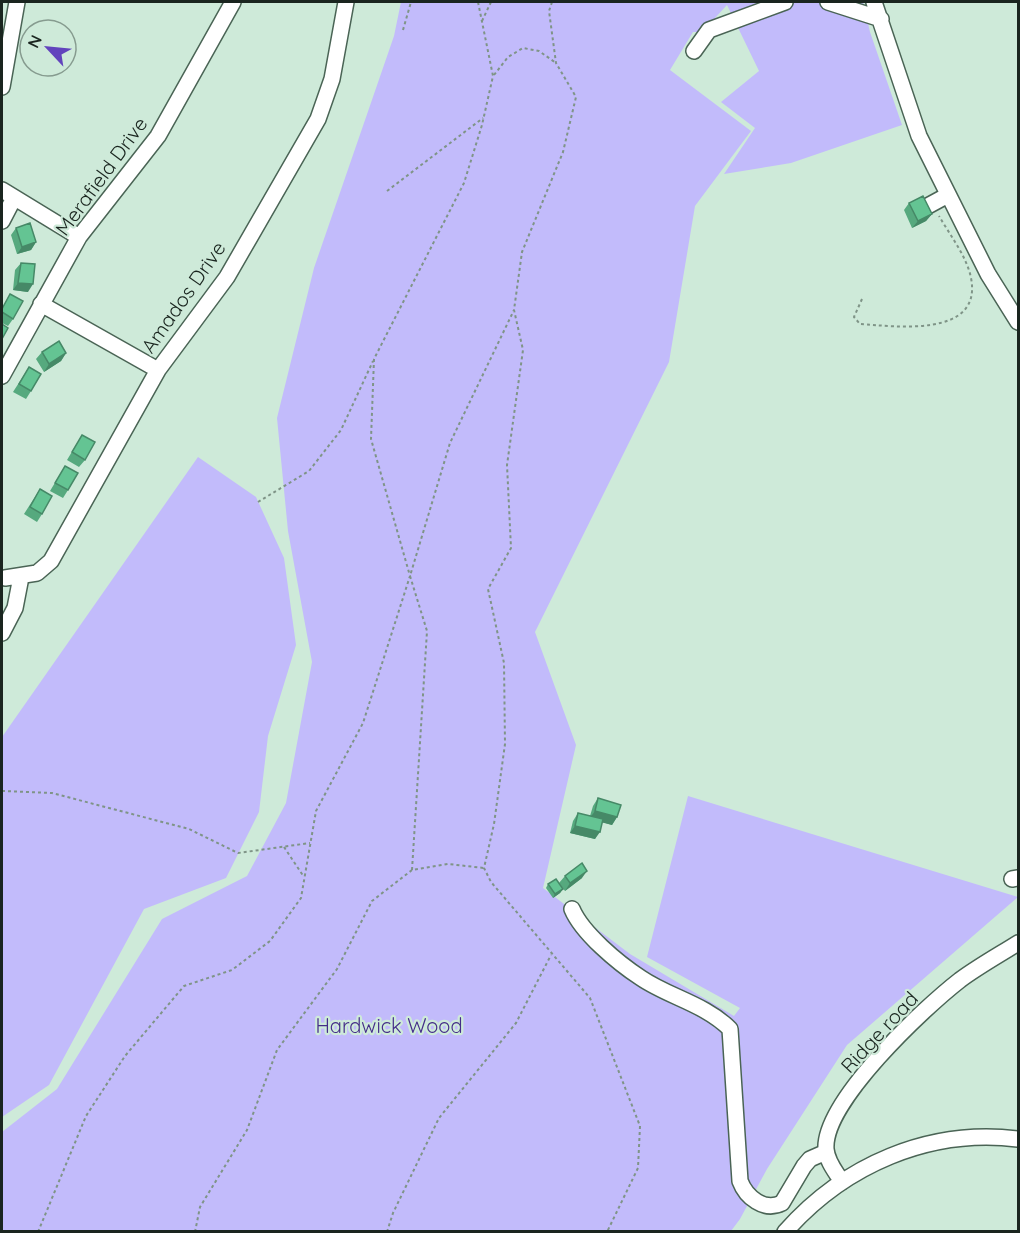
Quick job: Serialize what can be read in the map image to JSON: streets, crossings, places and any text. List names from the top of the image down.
{
  "streets": {
    "street": ["Merafield Drive", "Amados Drive", "Ridge road"]
  },
  "parks": ["Hardwick Wood"],
  "north": "top left"
}
